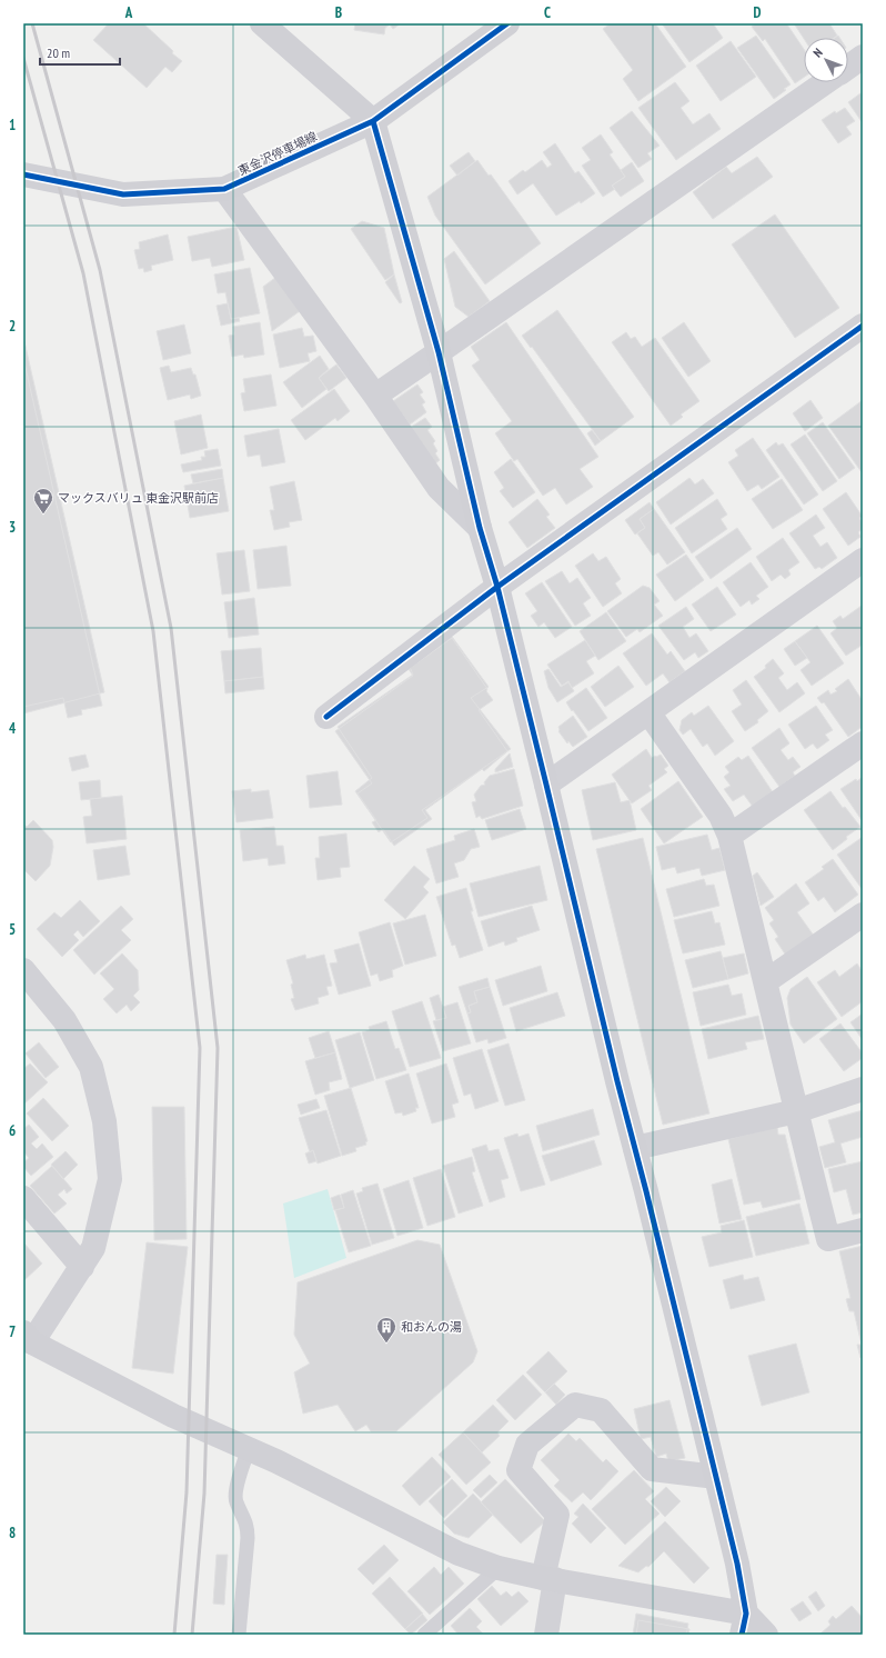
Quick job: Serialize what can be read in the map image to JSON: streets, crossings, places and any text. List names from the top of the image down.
{
  "streets": {
    "street": ["東金沢停車場線"]
  },
  "places": {
    "supermarket": ["マックスバリュ 東金沢駅前店"],
    "building": ["和おんの湯"]
  },
  "scale_bar": "20 m",
  "north": "top left",
  "grid": {
    "columns": [
      "A",
      "B",
      "C",
      "D"
    ],
    "rows": [
      "1",
      "2",
      "3",
      "4",
      "5",
      "6",
      "7",
      "8"
    ]
  }
}
